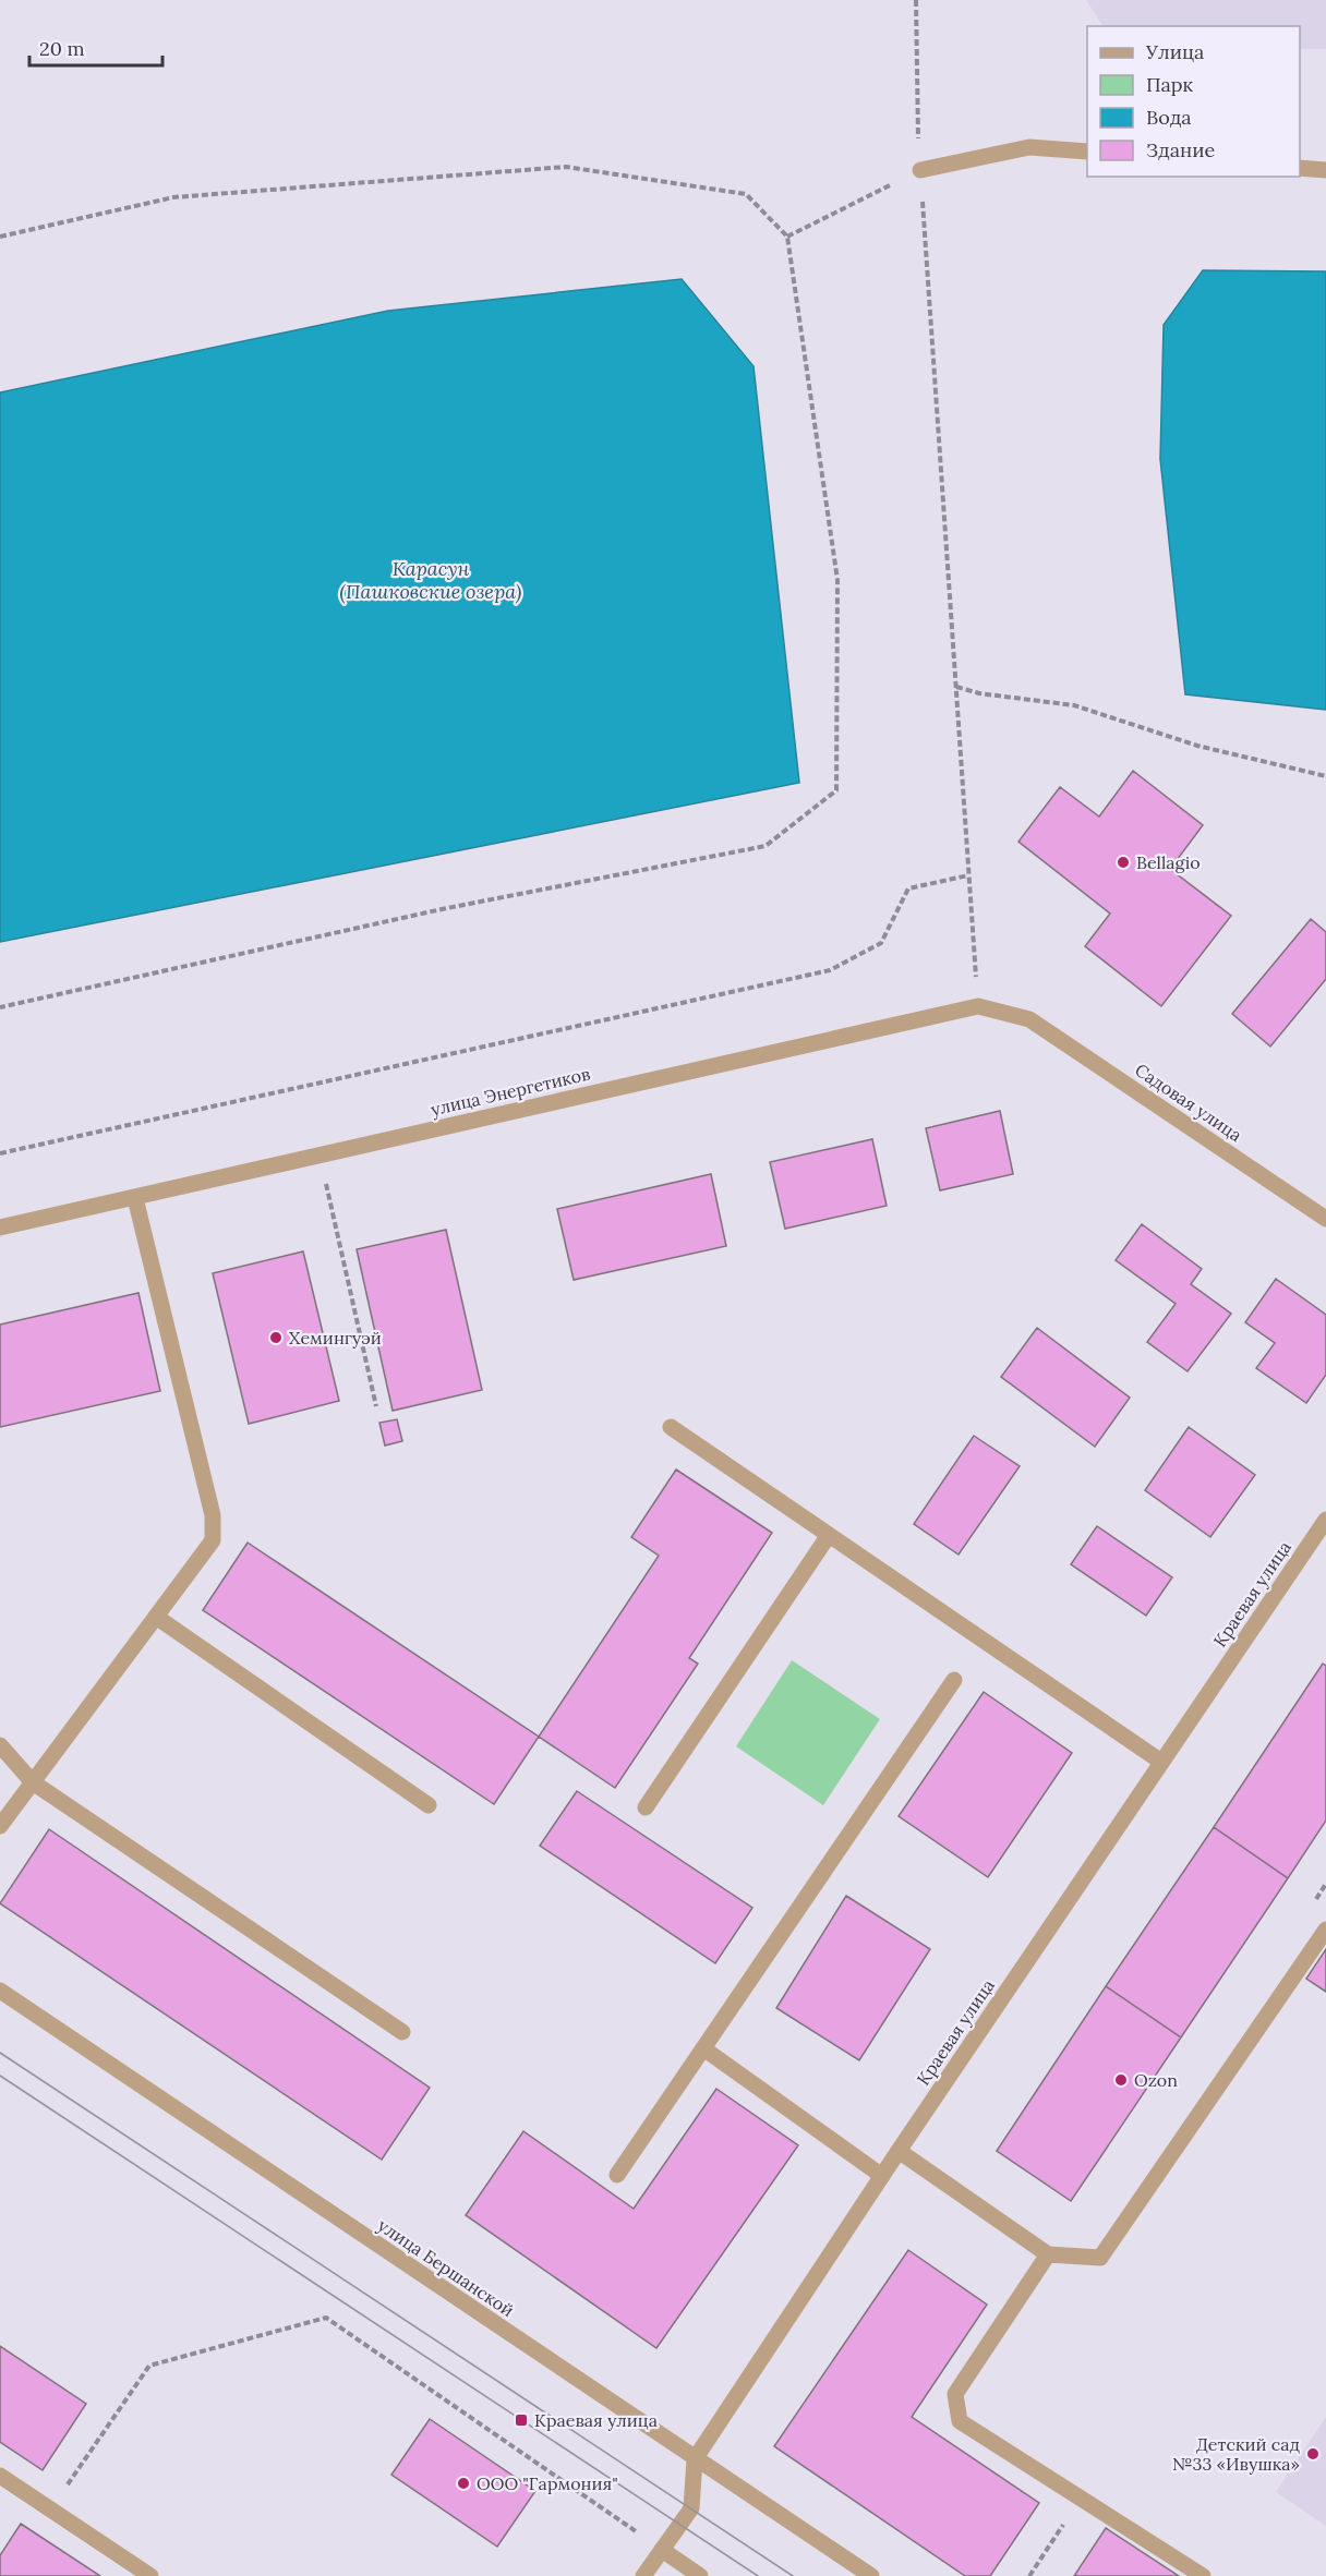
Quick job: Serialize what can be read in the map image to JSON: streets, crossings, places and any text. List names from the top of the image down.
{
  "streets": {
    "street": [
      "улица Энергетиков",
      "Садовая улица",
      "Краевая улица",
      "улица Бершанской"
    ]
  },
  "crossings": [
    ["улица Энергетиков", "Садовая улица"],
    ["Краевая улица", "улица Бершанской"]
  ],
  "water": ["Карасун (Пашковские озера)"],
  "places": {
    "other": [
      "Bellagio",
      "Хемингуэй",
      "Ozon",
      "Детский сад №33 «Ивушка»",
      "ООО \"Гармония\""
    ],
    "transit": ["Краевая улица"]
  },
  "legend": [
    "Улица",
    "Парк",
    "Вода",
    "Здание"
  ],
  "scale_bar": "20 m"
}
